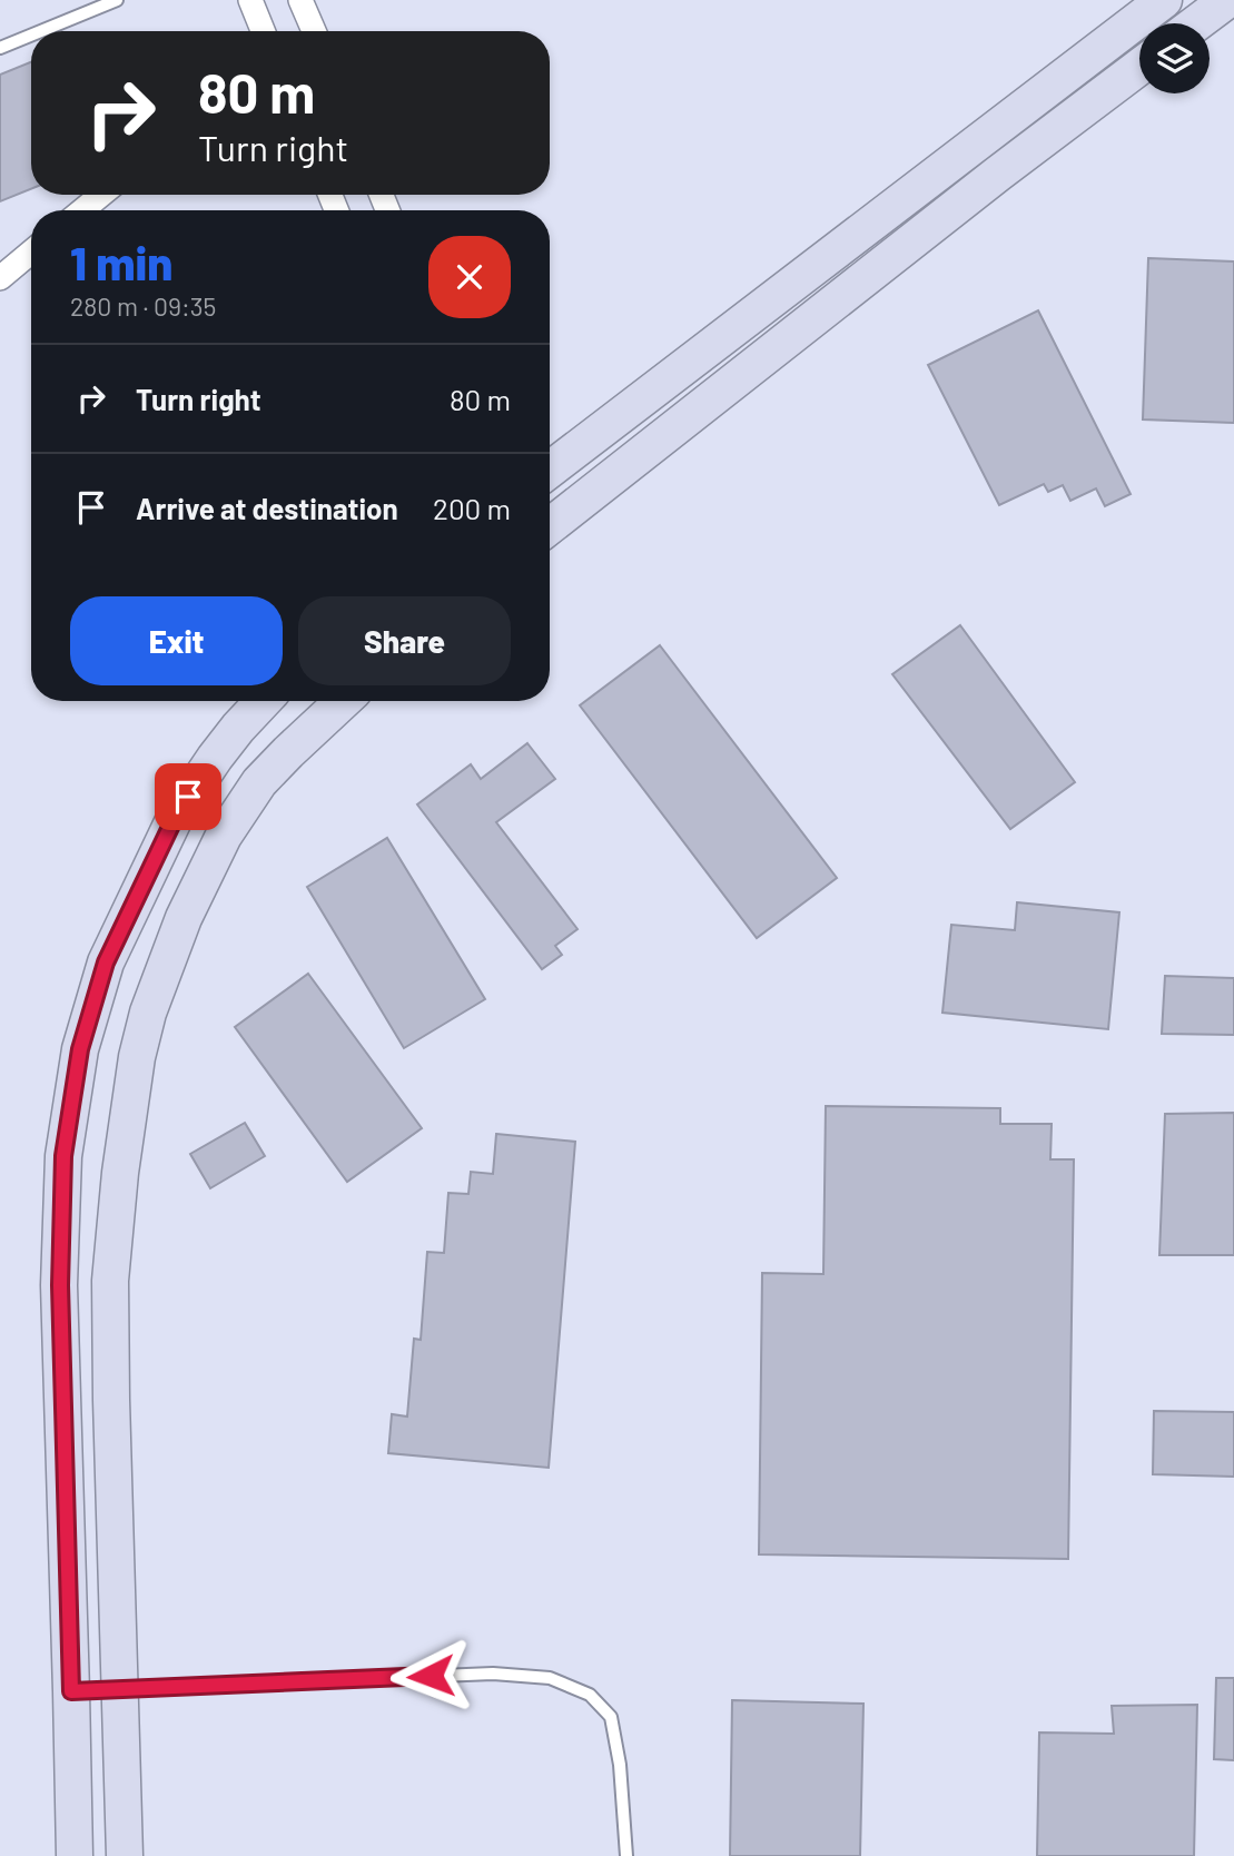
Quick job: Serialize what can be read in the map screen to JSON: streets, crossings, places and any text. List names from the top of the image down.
{
  "page": {
    "turn": ["80 m", "Turn right"],
    "heading": ["1 min", "280 m · 09:35"],
    "list": [
      {
        "name": "Turn right",
        "value": "80 m"
      },
      {
        "name": "Arrive at destination",
        "value": "200 m"
      }
    ],
    "buttons": ["Exit", "Share"]
  }
}
